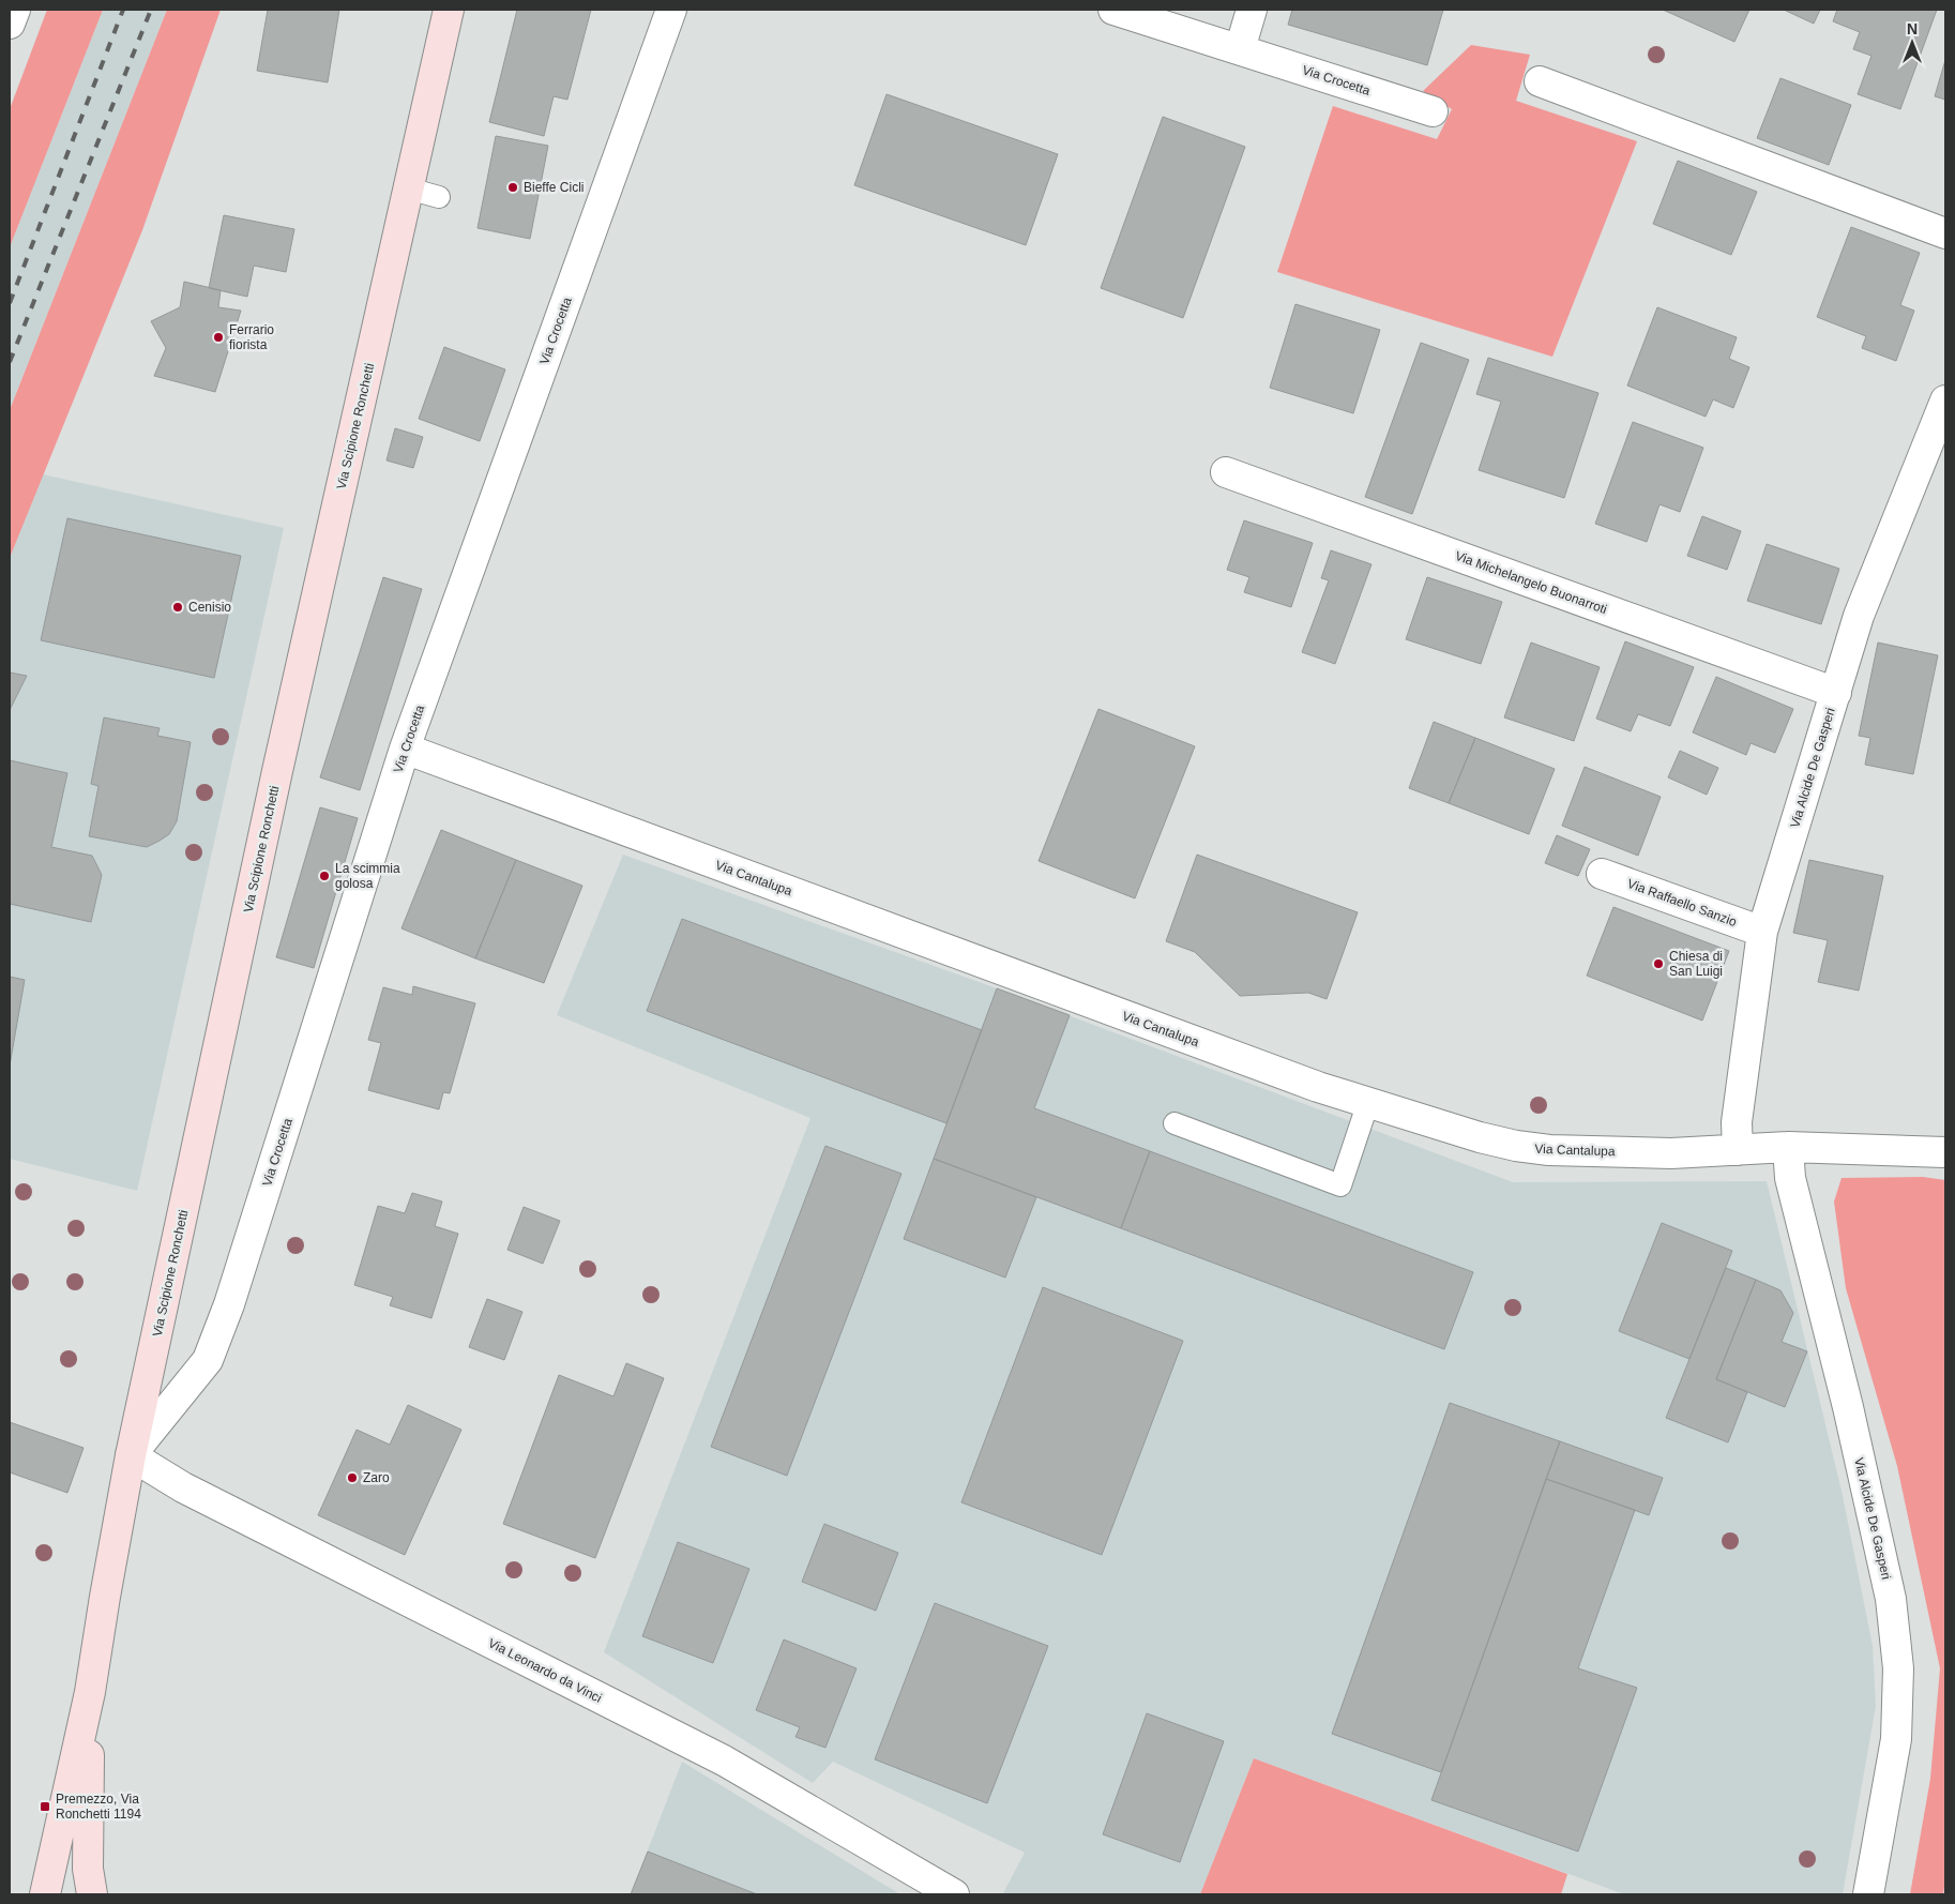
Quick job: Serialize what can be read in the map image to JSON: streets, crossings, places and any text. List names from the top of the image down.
{
  "streets": {
    "main road": ["Via Scipione Ronchetti"],
    "street": [
      "Via Crocetta",
      "Via Michelangelo Buonarroti",
      "Via Alcide De Gasperi",
      "Via Cantalupa",
      "Via Raffaello Sanzio",
      "Via Leonardo da Vinci"
    ]
  },
  "crossings": [
    ["Via Crocetta", "Via Scipione Ronchetti"],
    ["Via Crocetta", "Via Cantalupa"],
    ["Via Crocetta", "Via Leonardo da Vinci"],
    ["Via Scipione Ronchetti", "Via Leonardo da Vinci"],
    ["Via Michelangelo Buonarroti", "Via Alcide De Gasperi"],
    ["Via Alcide De Gasperi", "Via Cantalupa"],
    ["Via Alcide De Gasperi", "Via Raffaello Sanzio"]
  ],
  "places": {
    "other": [
      "Bieffe Cicli",
      "Ferrario fiorista",
      "Cenisio",
      "La scimmia golosa",
      "Chiesa di San Luigi",
      "Zaro"
    ],
    "transit": ["Premezzo, Via Ronchetti 1194"]
  },
  "north": "top"
}
